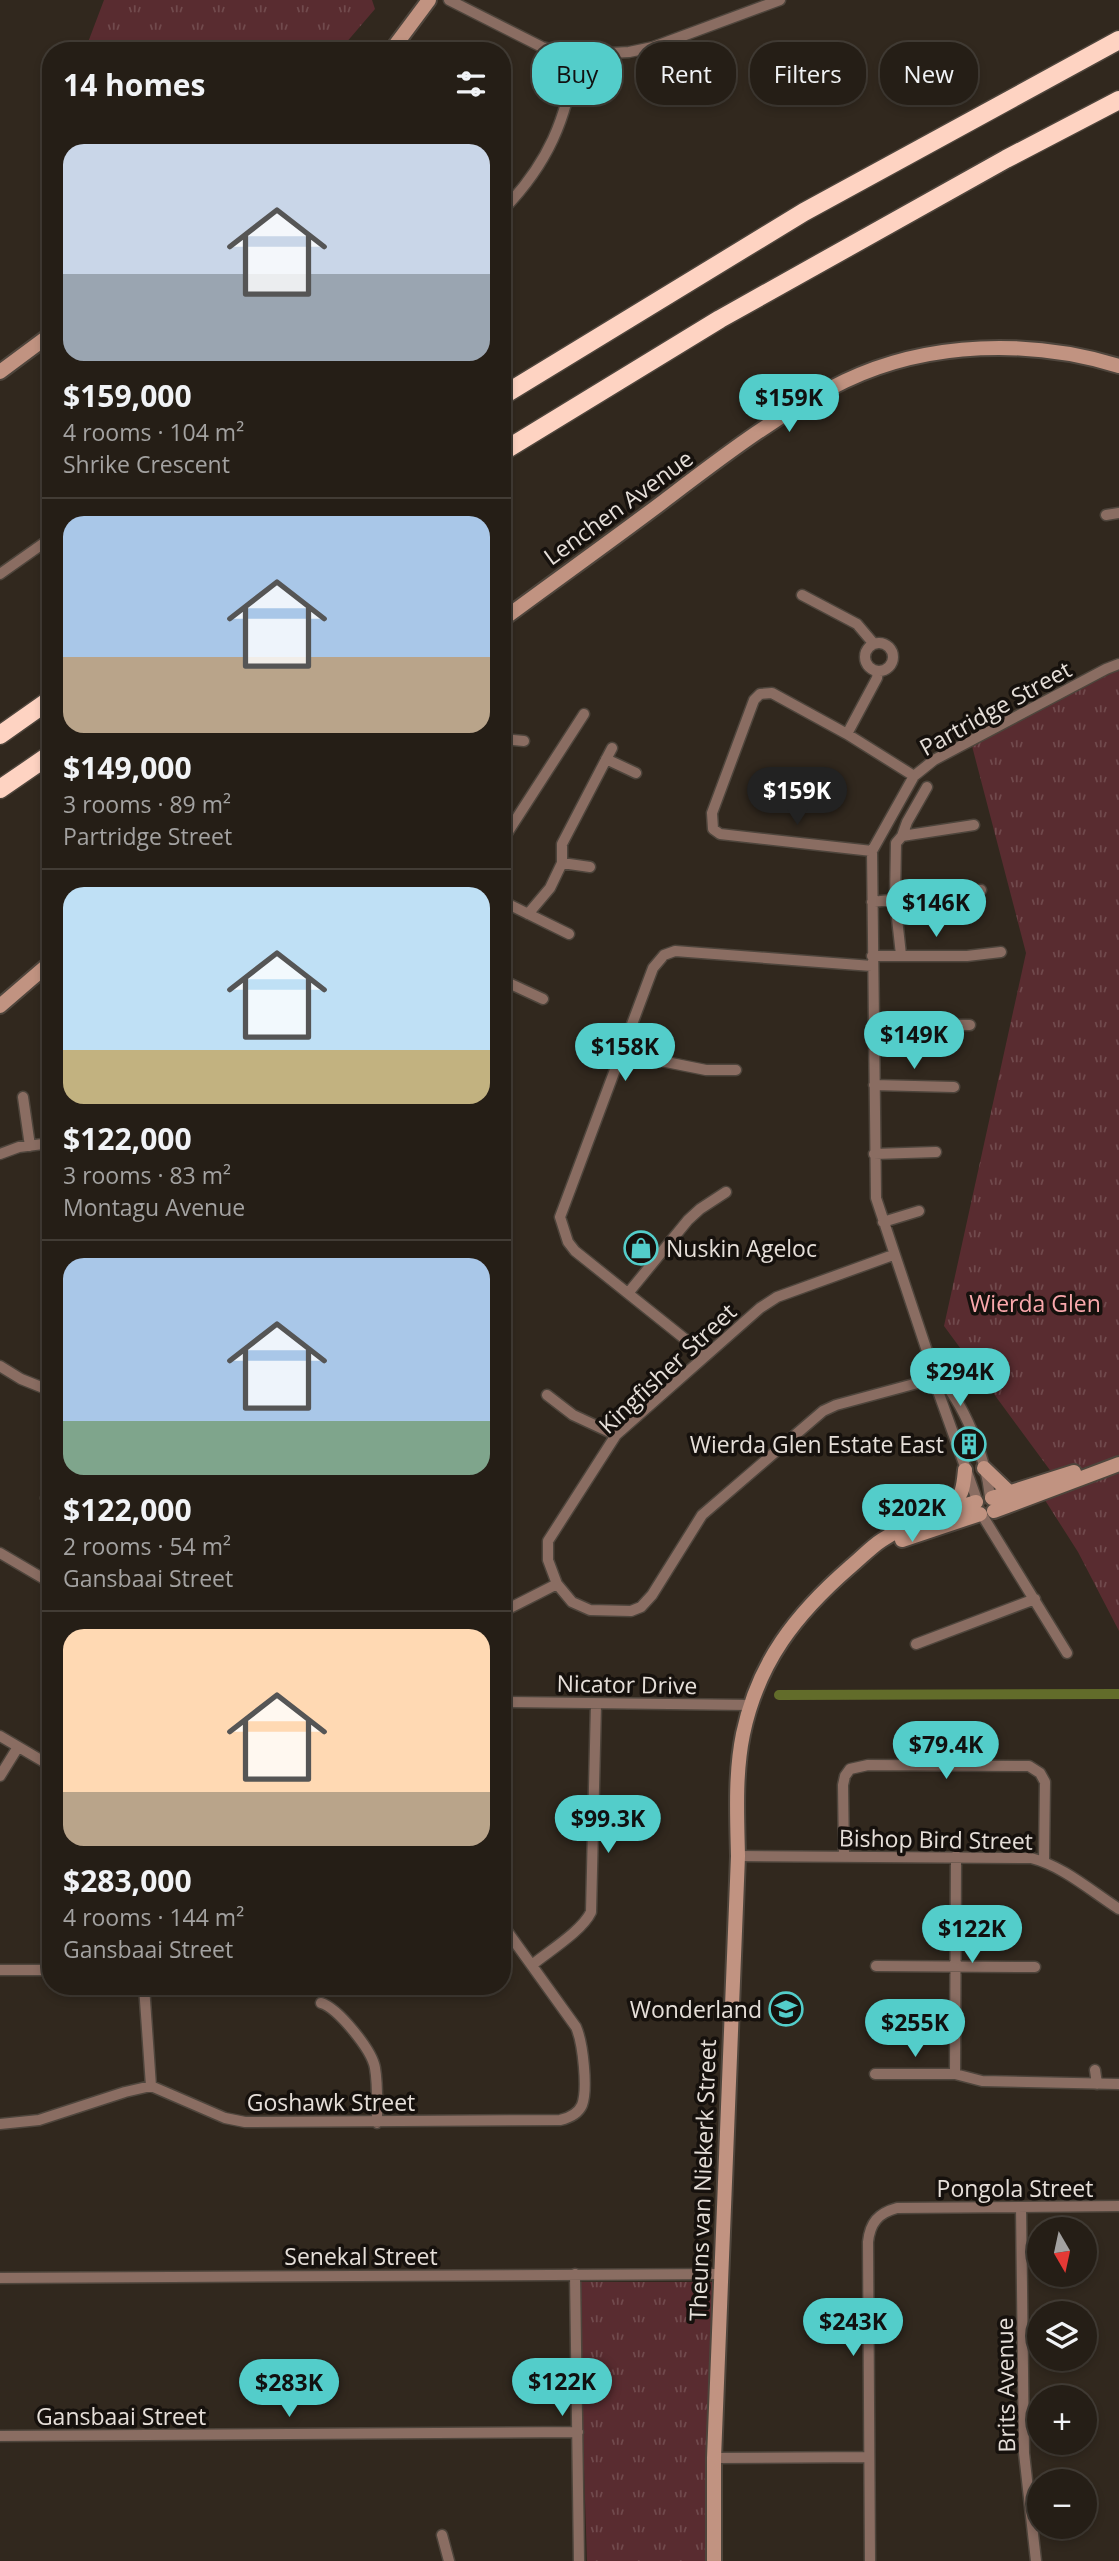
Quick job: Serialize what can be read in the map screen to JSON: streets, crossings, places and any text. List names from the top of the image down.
{
  "streets": {
    "street": [
      "Lenchen Avenue",
      "Partridge Street",
      "Kingfisher Street",
      "Nicator Drive",
      "Bishop Bird Street",
      "Goshawk Street",
      "Theuns van Niekerk Street",
      "Pongola Street",
      "Senekal Street",
      "Brits Avenue",
      "Gansbaai Street"
    ]
  },
  "crossings": [
    ["Partridge Street", "Kingfisher Street"],
    ["Partridge Street", "Theuns van Niekerk Street"],
    ["Nicator Drive", "Theuns van Niekerk Street"],
    ["Bishop Bird Street", "Theuns van Niekerk Street"],
    ["Theuns van Niekerk Street", "Senekal Street"],
    ["Pongola Street", "Brits Avenue"]
  ],
  "parks": ["Wierda Glen"],
  "places": {
    "shop": ["Nuskin Ageloc"],
    "building": ["Wierda Glen Estate East"],
    "school or university": ["Wonderland"]
  },
  "north": "bottom",
  "page": {
    "chip": [
      "Buy",
      "Rent",
      "Filters",
      "New"
    ],
    "heading": "14 homes",
    "list": [
      {
        "name": "$159,000",
        "note": "4 rooms · 104 m² · Shrike Crescent"
      },
      {
        "name": "$149,000",
        "note": "3 rooms · 89 m² · Partridge Street"
      },
      {
        "name": "$122,000",
        "note": "3 rooms · 83 m² · Montagu Avenue"
      },
      {
        "name": "$122,000",
        "note": "2 rooms · 54 m² · Gansbaai Street"
      },
      {
        "name": "$283,000",
        "note": "4 rooms · 144 m² · Gansbaai Street"
      }
    ],
    "price": [
      "$159K",
      "$159K",
      "$146K",
      "$149K",
      "$158K",
      "$294K",
      "$202K",
      "$79.4K",
      "$99.3K",
      "$122K",
      "$255K",
      "$243K",
      "$122K",
      "$283K"
    ],
    "map_buttons": ["+", "−"]
  }
}
